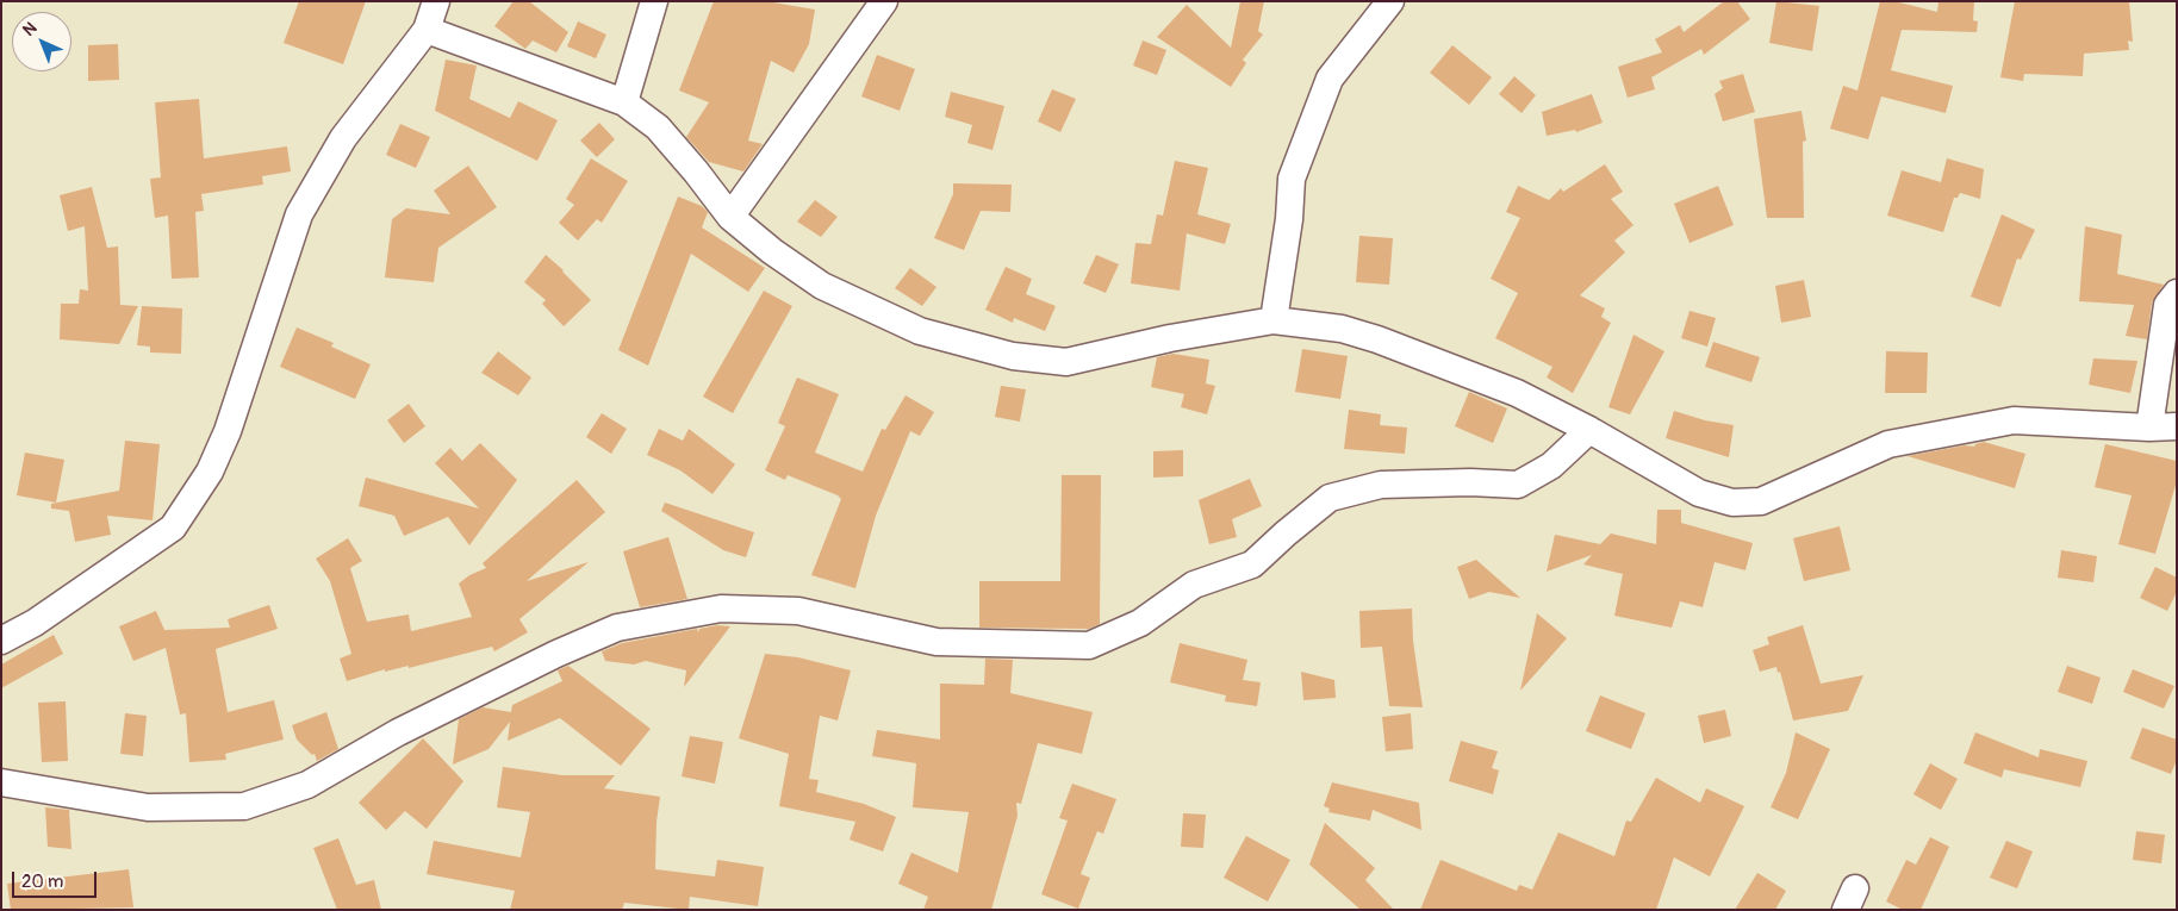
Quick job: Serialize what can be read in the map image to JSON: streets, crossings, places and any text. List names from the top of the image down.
{
  "scale_bar": "20 m",
  "north": "top left"
}
